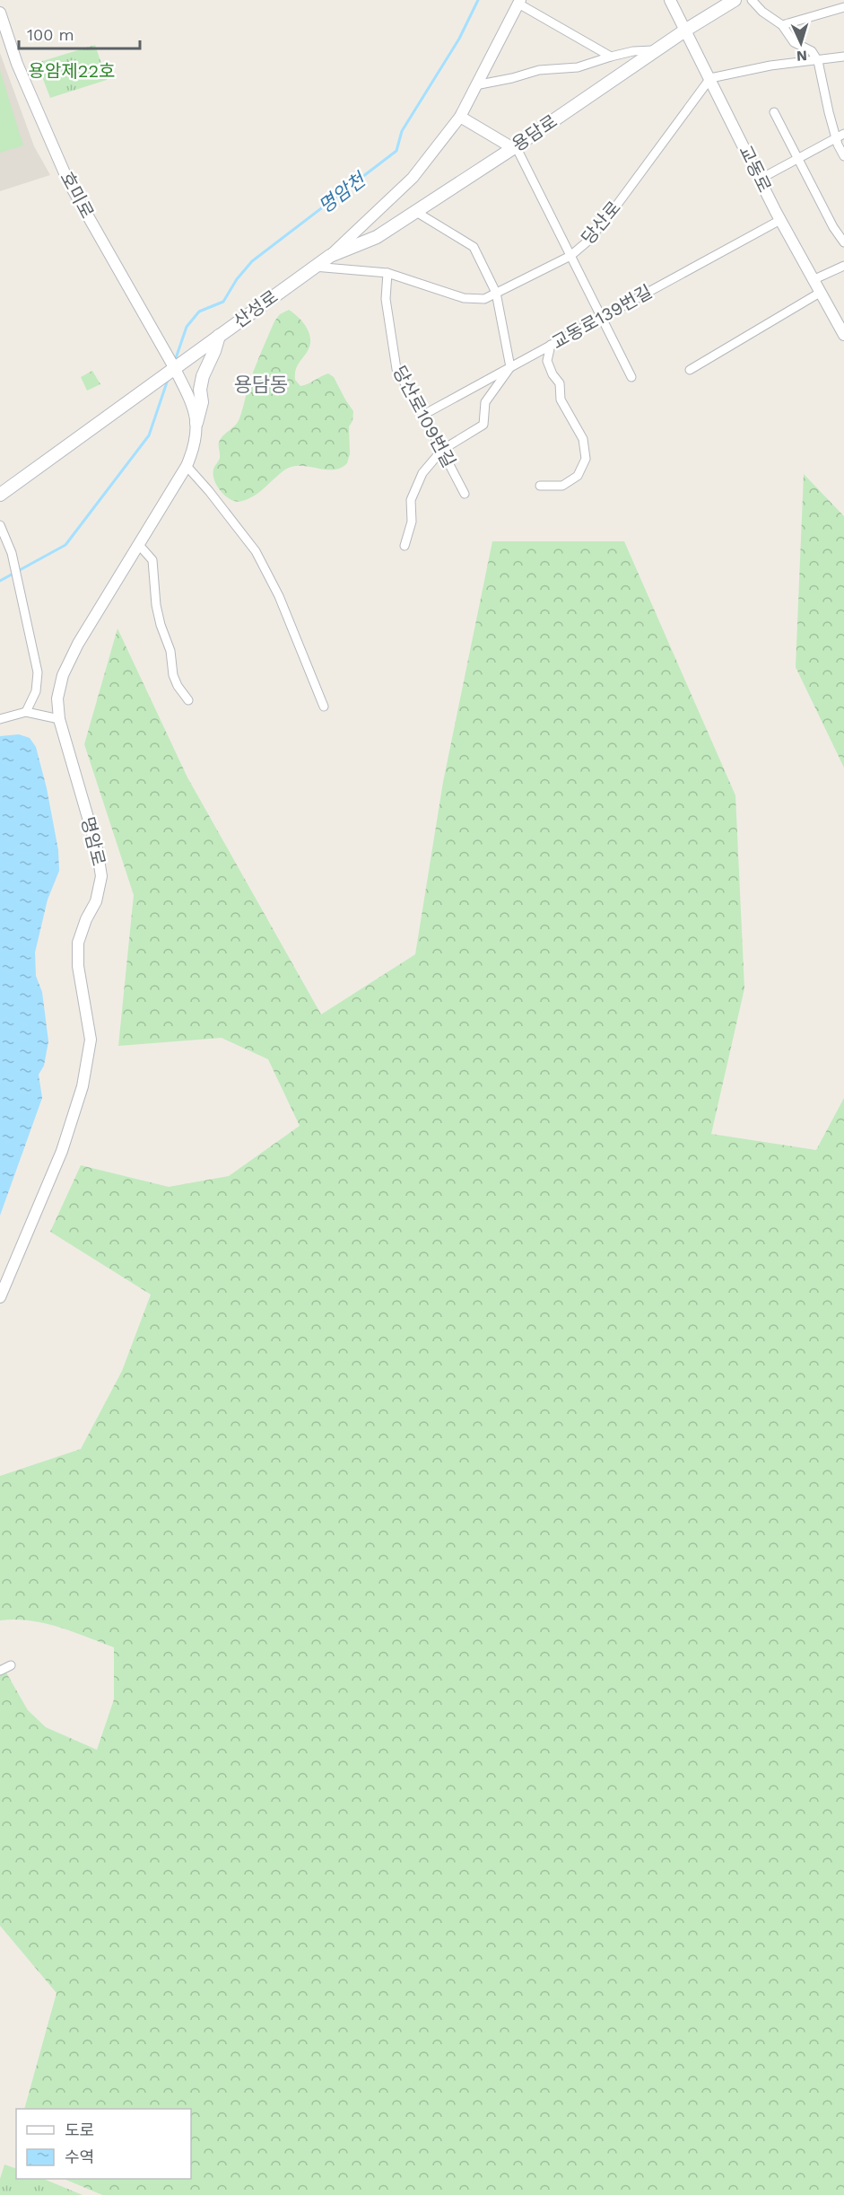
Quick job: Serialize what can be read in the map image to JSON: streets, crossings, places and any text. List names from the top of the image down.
{
  "streets": {
    "main road": ["용담로", "산성로"],
    "street": [
      "교동로",
      "호미로",
      "당산로",
      "교동로139번길",
      "당산로109번길",
      "명암로"
    ]
  },
  "crossings": [
    ["용담로", "교동로"],
    ["용담로", "산성로"],
    ["교동로", "당산로"],
    ["교동로", "교동로139번길"],
    ["호미로", "산성로"],
    ["호미로", "명암로"],
    ["당산로", "산성로"],
    ["당산로", "당산로109번길"],
    ["산성로", "명암로"],
    ["교동로139번길", "당산로109번길"]
  ],
  "districts": ["용담동"],
  "water": ["명암천"],
  "parks": ["용암제22호"],
  "legend": ["도로", "수역"],
  "scale_bar": "100 m",
  "north": "bottom"
}
